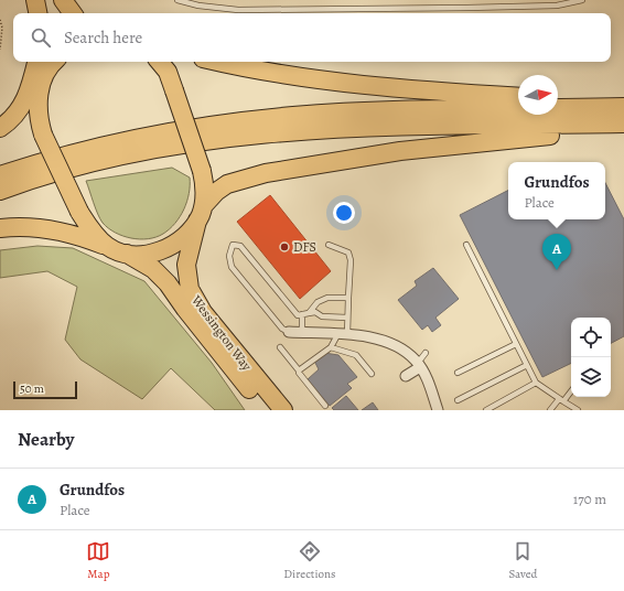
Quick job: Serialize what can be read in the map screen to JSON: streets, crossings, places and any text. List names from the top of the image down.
{
  "streets": {
    "highway": ["Wessington Way"]
  },
  "places": ["DFS"],
  "scale_bar": "50 m",
  "north": "right",
  "page": {
    "search": "Search here",
    "popup": ["Grundfos", "Place"],
    "pins": "A",
    "scale": "50 m",
    "heading": "Nearby",
    "list": [
      {
        "mark": "A",
        "name": "Grundfos",
        "note": "Place",
        "value": "170 m"
      }
    ],
    "nav": ["Map", "Directions", "Saved"]
  }
}
